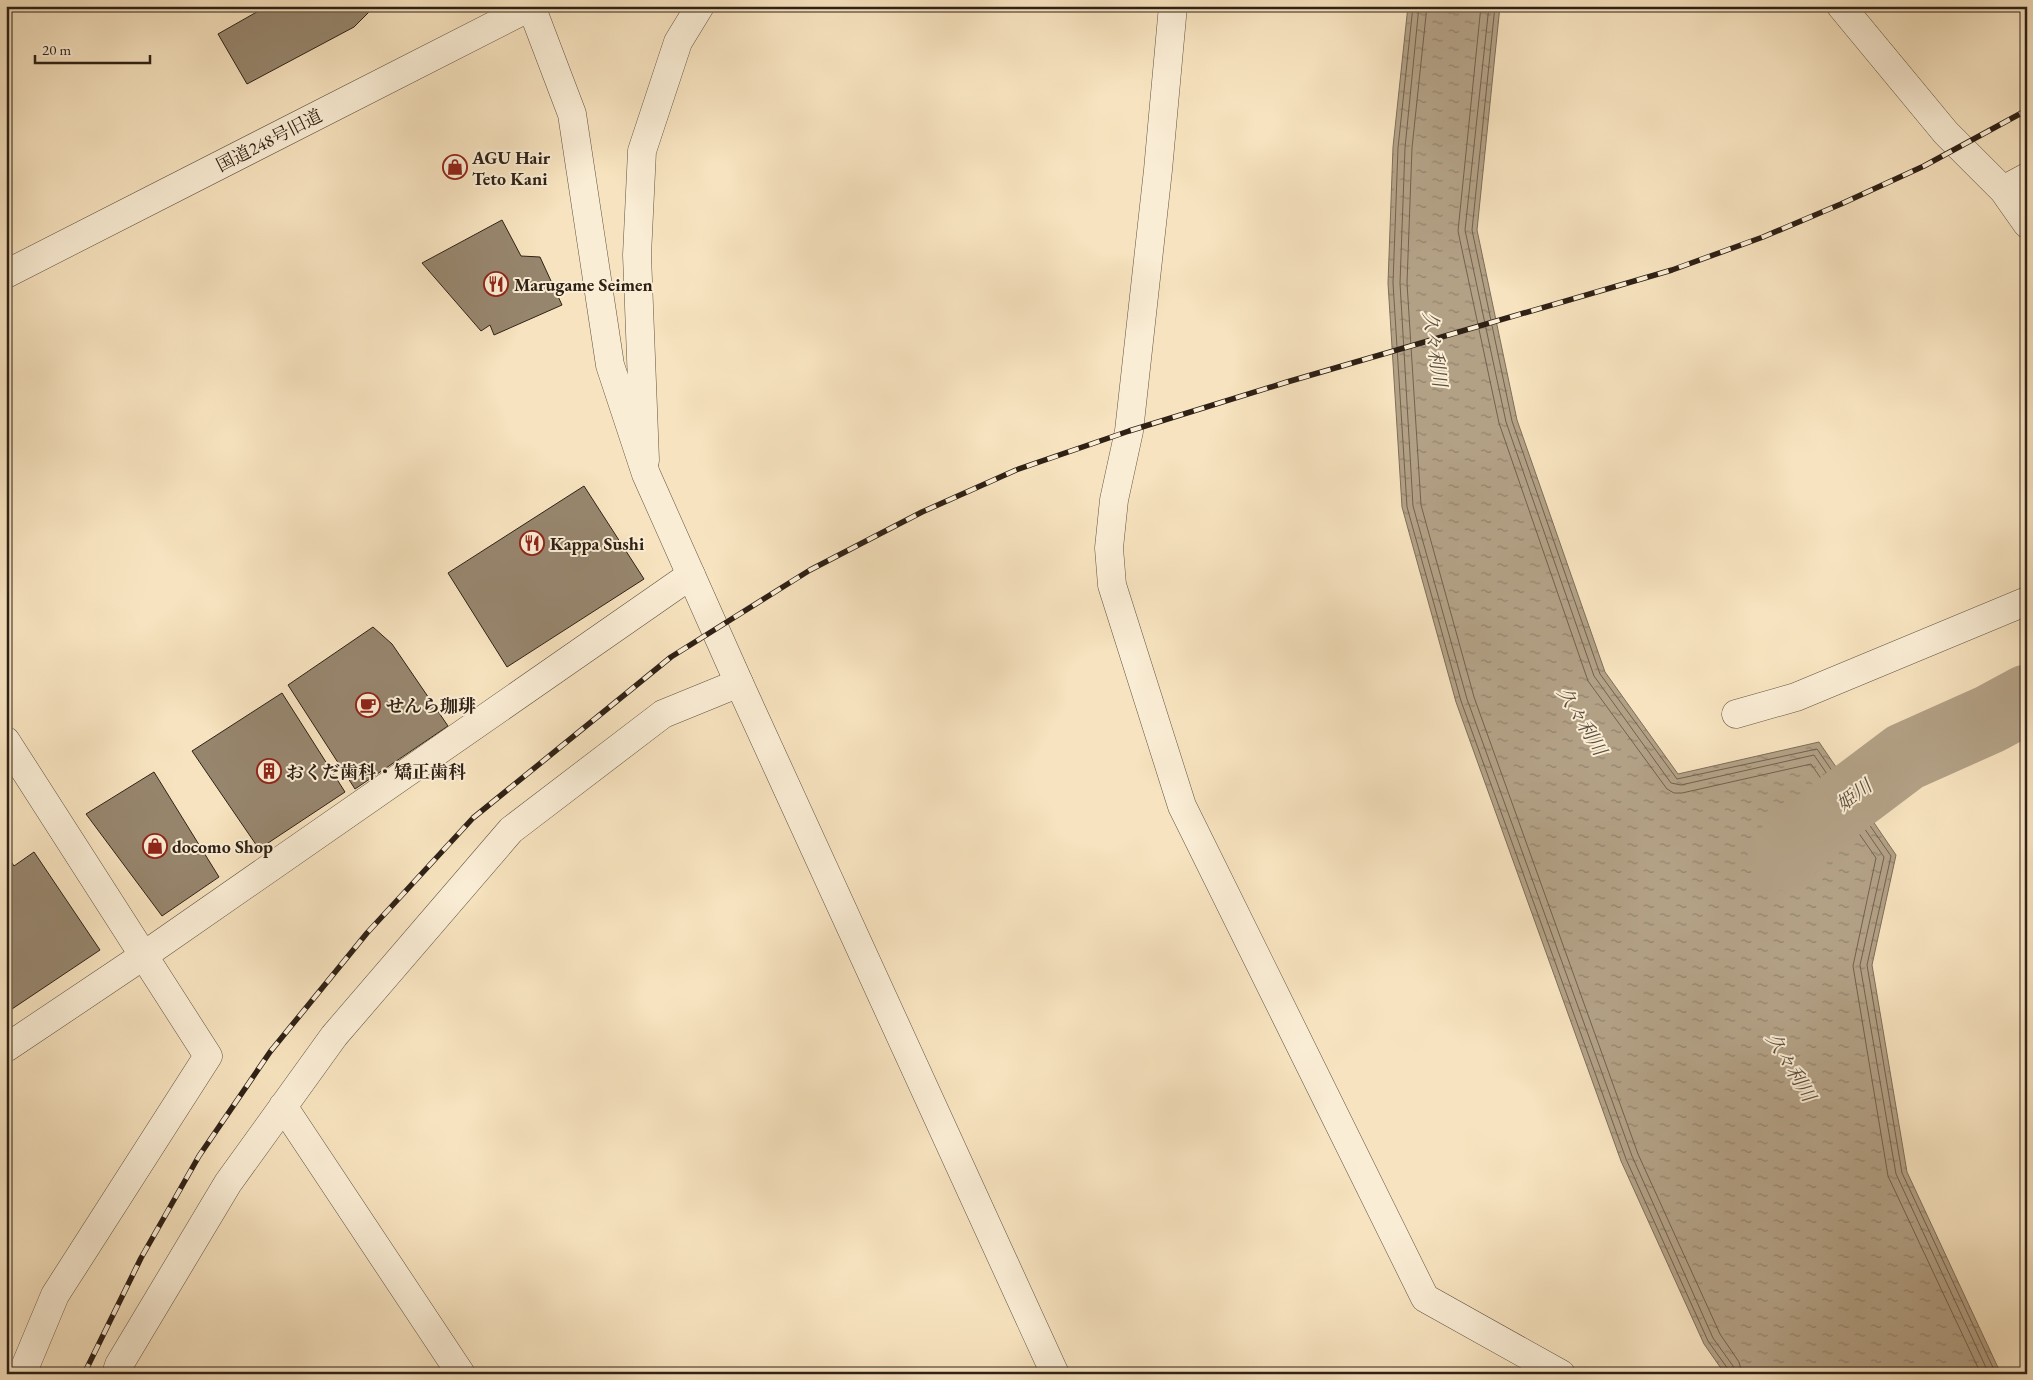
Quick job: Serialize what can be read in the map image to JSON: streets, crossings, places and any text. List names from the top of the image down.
{
  "streets": {
    "street": ["国道248号旧道"]
  },
  "water": ["久々利川", "姫川"],
  "places": {
    "shop": ["AGU Hair Teto Kani", "docomo Shop"],
    "restaurant": ["Marugame Seimen", "Kappa Sushi"],
    "cafe": ["せんら珈琲"],
    "building": ["おくだ歯科・矯正歯科"]
  },
  "scale_bar": "20 m"
}
